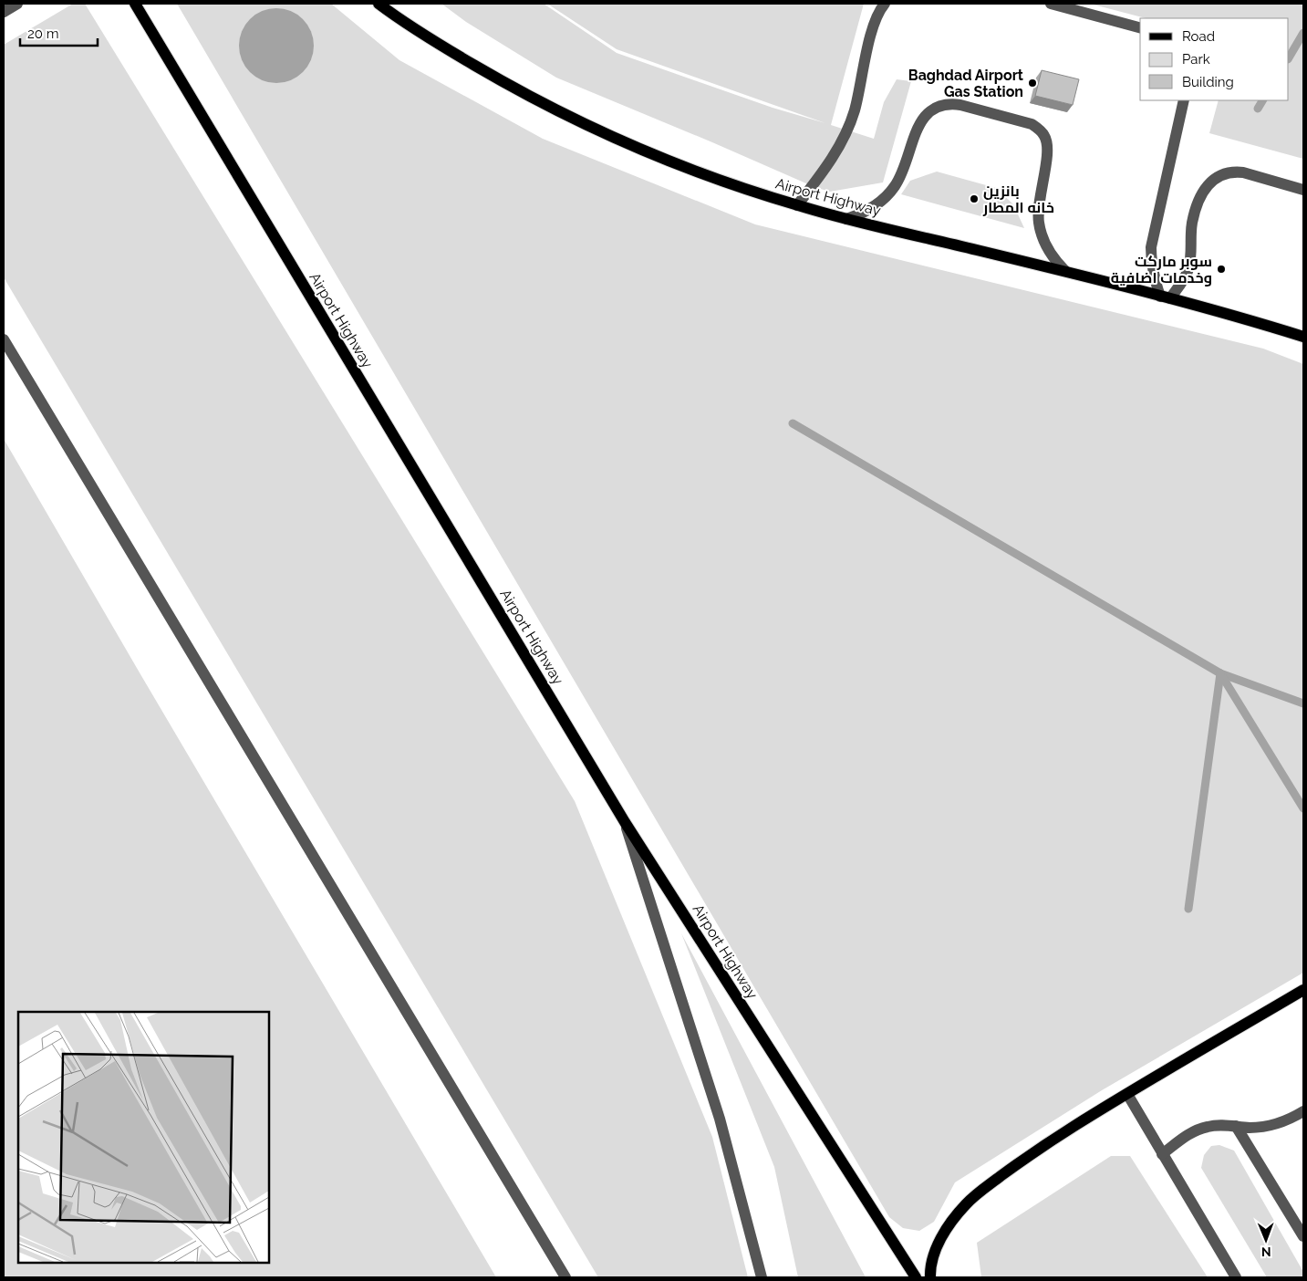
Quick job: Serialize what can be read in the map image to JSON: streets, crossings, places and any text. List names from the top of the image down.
{
  "streets": {
    "main road": ["Airport Highway"]
  },
  "places": ["Baghdad Airport Gas Station", "بانزين خانه المطار", "سوبر ماركت وخدمات اضافية"],
  "legend": ["Road", "Park", "Building"],
  "scale_bar": "20 m",
  "north": "bottom"
}
